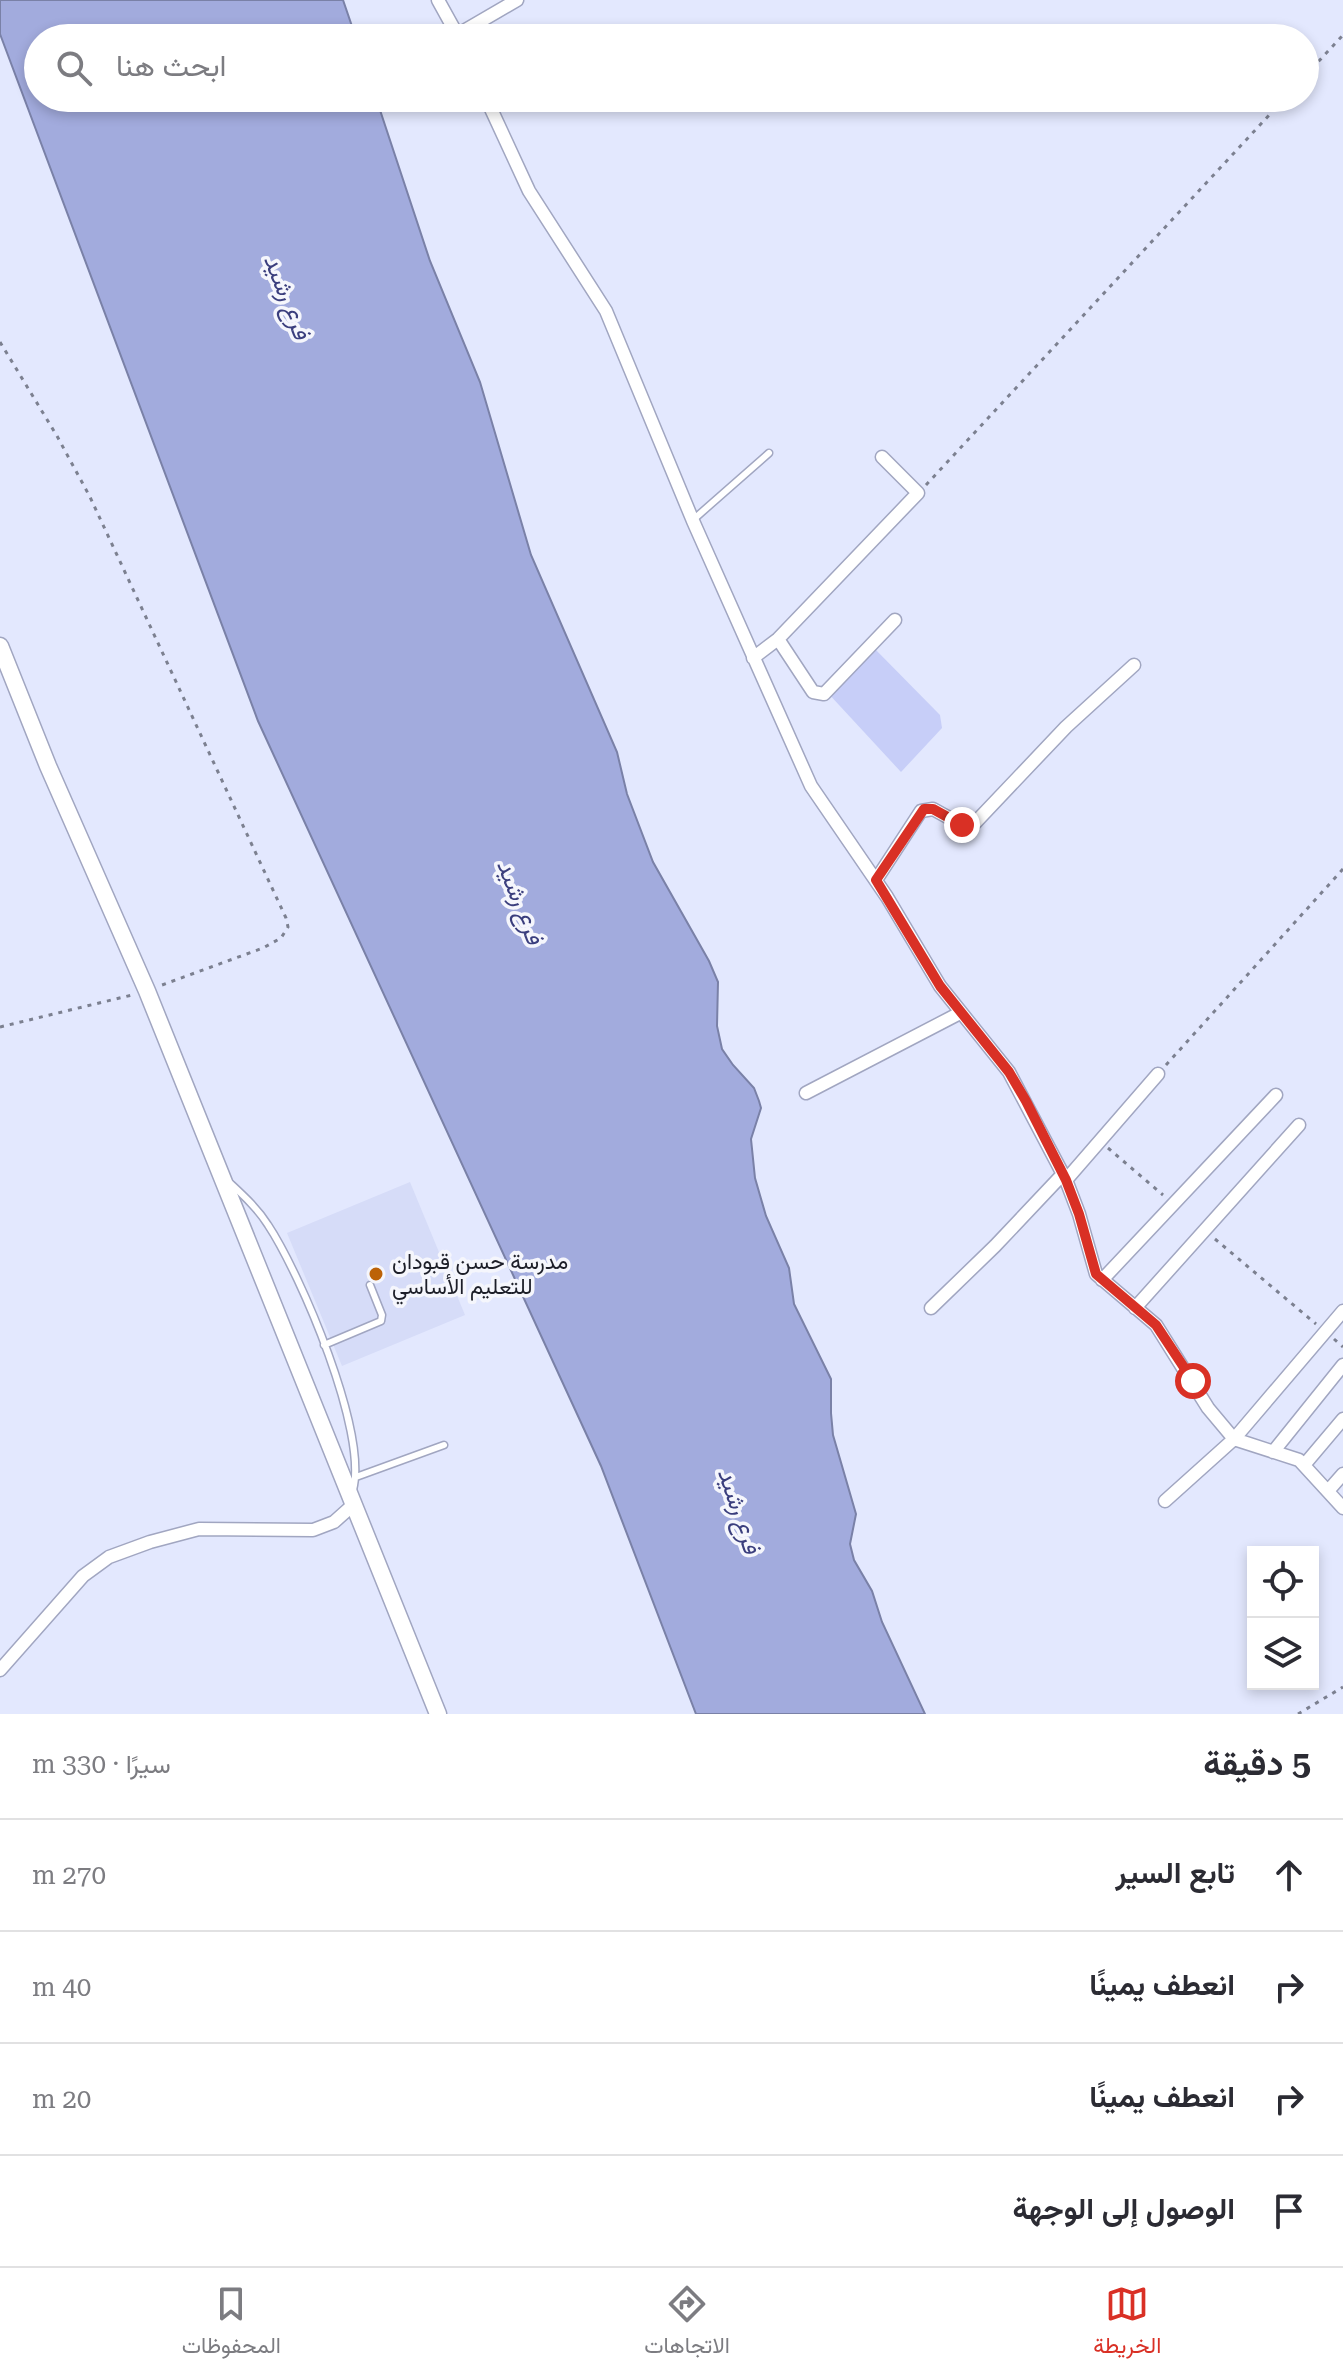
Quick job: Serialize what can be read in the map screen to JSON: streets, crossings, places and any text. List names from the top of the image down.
{
  "water": ["فرع رشيد"],
  "places": ["مدرسة حسن قبودان للتعليم الأساسي"],
  "page": {
    "search": "ابحث هنا",
    "heading": ["5 دقيقة", "سيرًا · 330 m"],
    "list": [
      ["تابع السير", "270 m"],
      ["انعطف يمينًا", "40 m"],
      ["انعطف يمينًا", "20 m"],
      "الوصول إلى الوجهة"
    ],
    "nav": ["الخريطة", "الاتجاهات", "المحفوظات"]
  }
}
